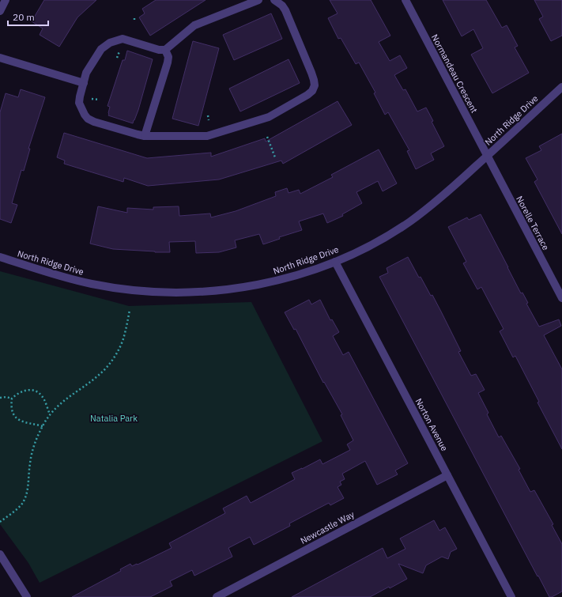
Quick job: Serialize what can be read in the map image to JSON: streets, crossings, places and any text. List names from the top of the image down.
{
  "streets": {
    "street": [
      "Normandeau Crescent",
      "North Ridge Drive",
      "Norelle Terrace",
      "Norton Avenue",
      "Newcastle Way"
    ]
  },
  "crossings": [
    ["Normandeau Crescent", "North Ridge Drive"],
    ["Normandeau Crescent", "Norelle Terrace"],
    ["North Ridge Drive", "Norelle Terrace"],
    ["North Ridge Drive", "Norton Avenue"],
    ["Norton Avenue", "Newcastle Way"]
  ],
  "parks": ["Natalia Park"],
  "scale_bar": "20 m"
}
